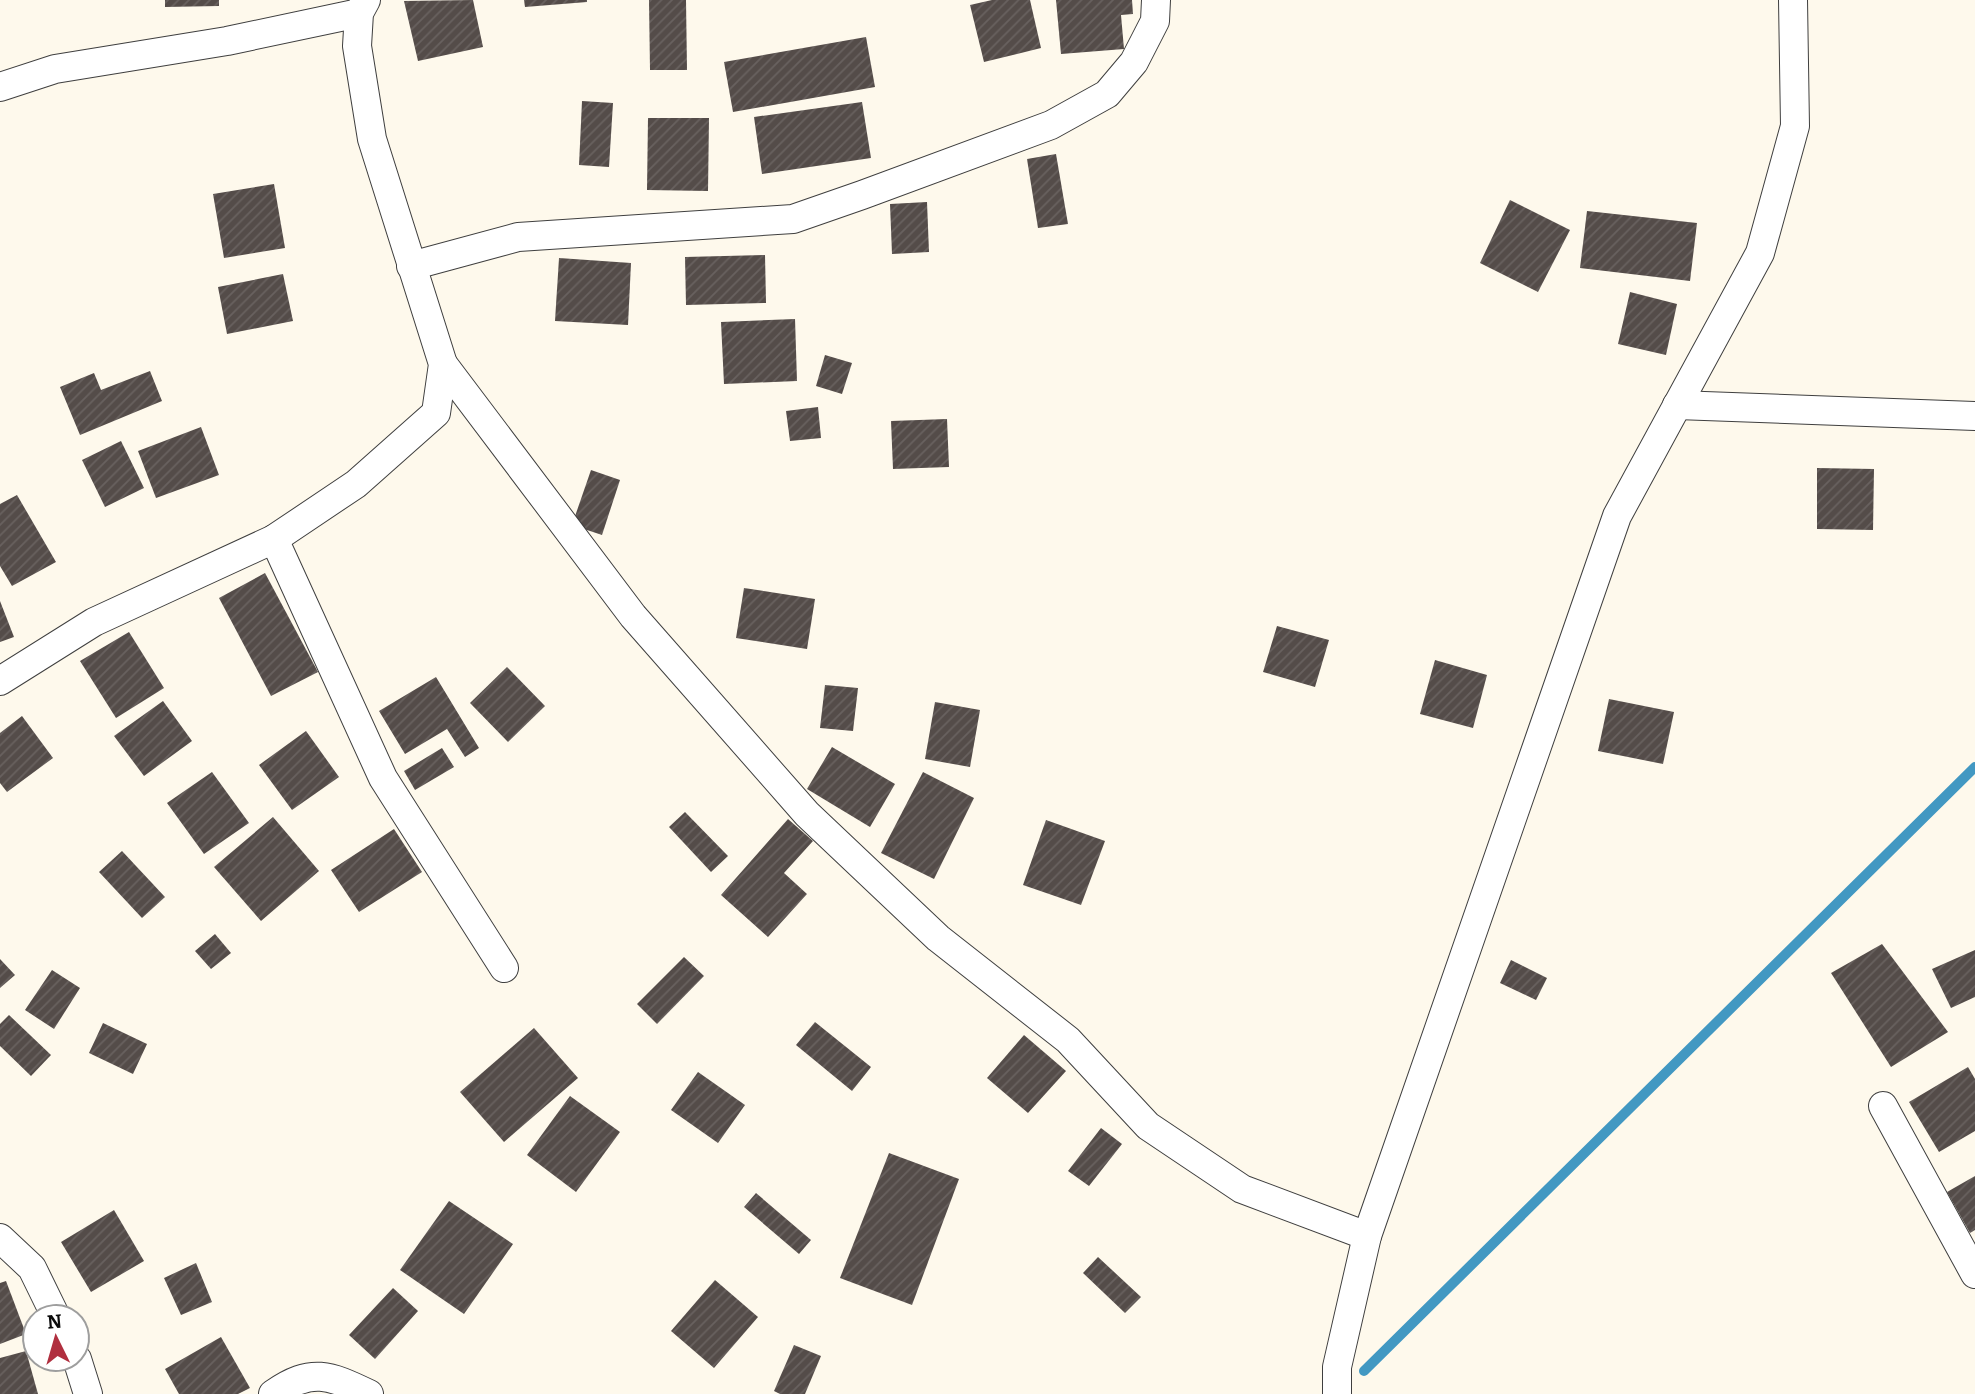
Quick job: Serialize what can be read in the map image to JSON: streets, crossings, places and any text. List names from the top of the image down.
{
  "north": "top"
}
